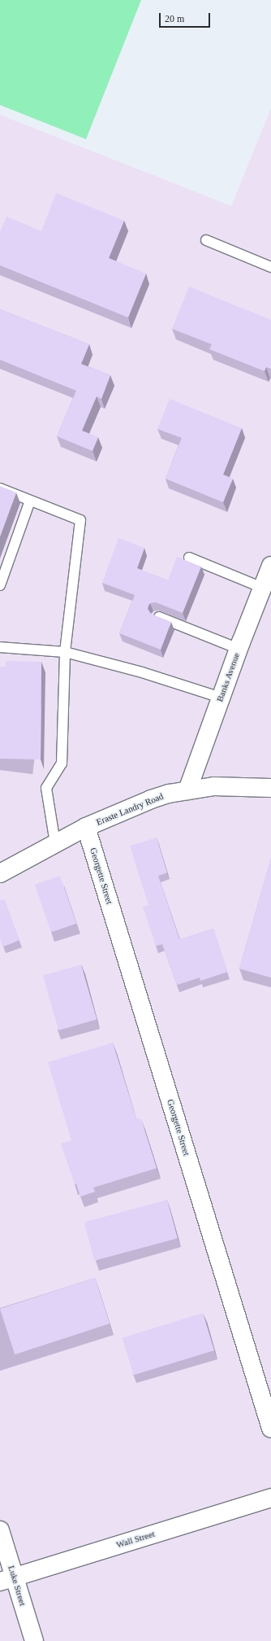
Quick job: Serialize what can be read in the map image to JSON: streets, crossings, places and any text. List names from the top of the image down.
{
  "streets": {
    "street": [
      "Banks Avenue",
      "Eraste Landry Road",
      "Georgette Street",
      "Wall Street",
      "Luke Street"
    ]
  },
  "crossings": [
    ["Banks Avenue", "Eraste Landry Road"],
    ["Eraste Landry Road", "Georgette Street"],
    ["Wall Street", "Luke Street"]
  ],
  "scale_bar": "20 m"
}
